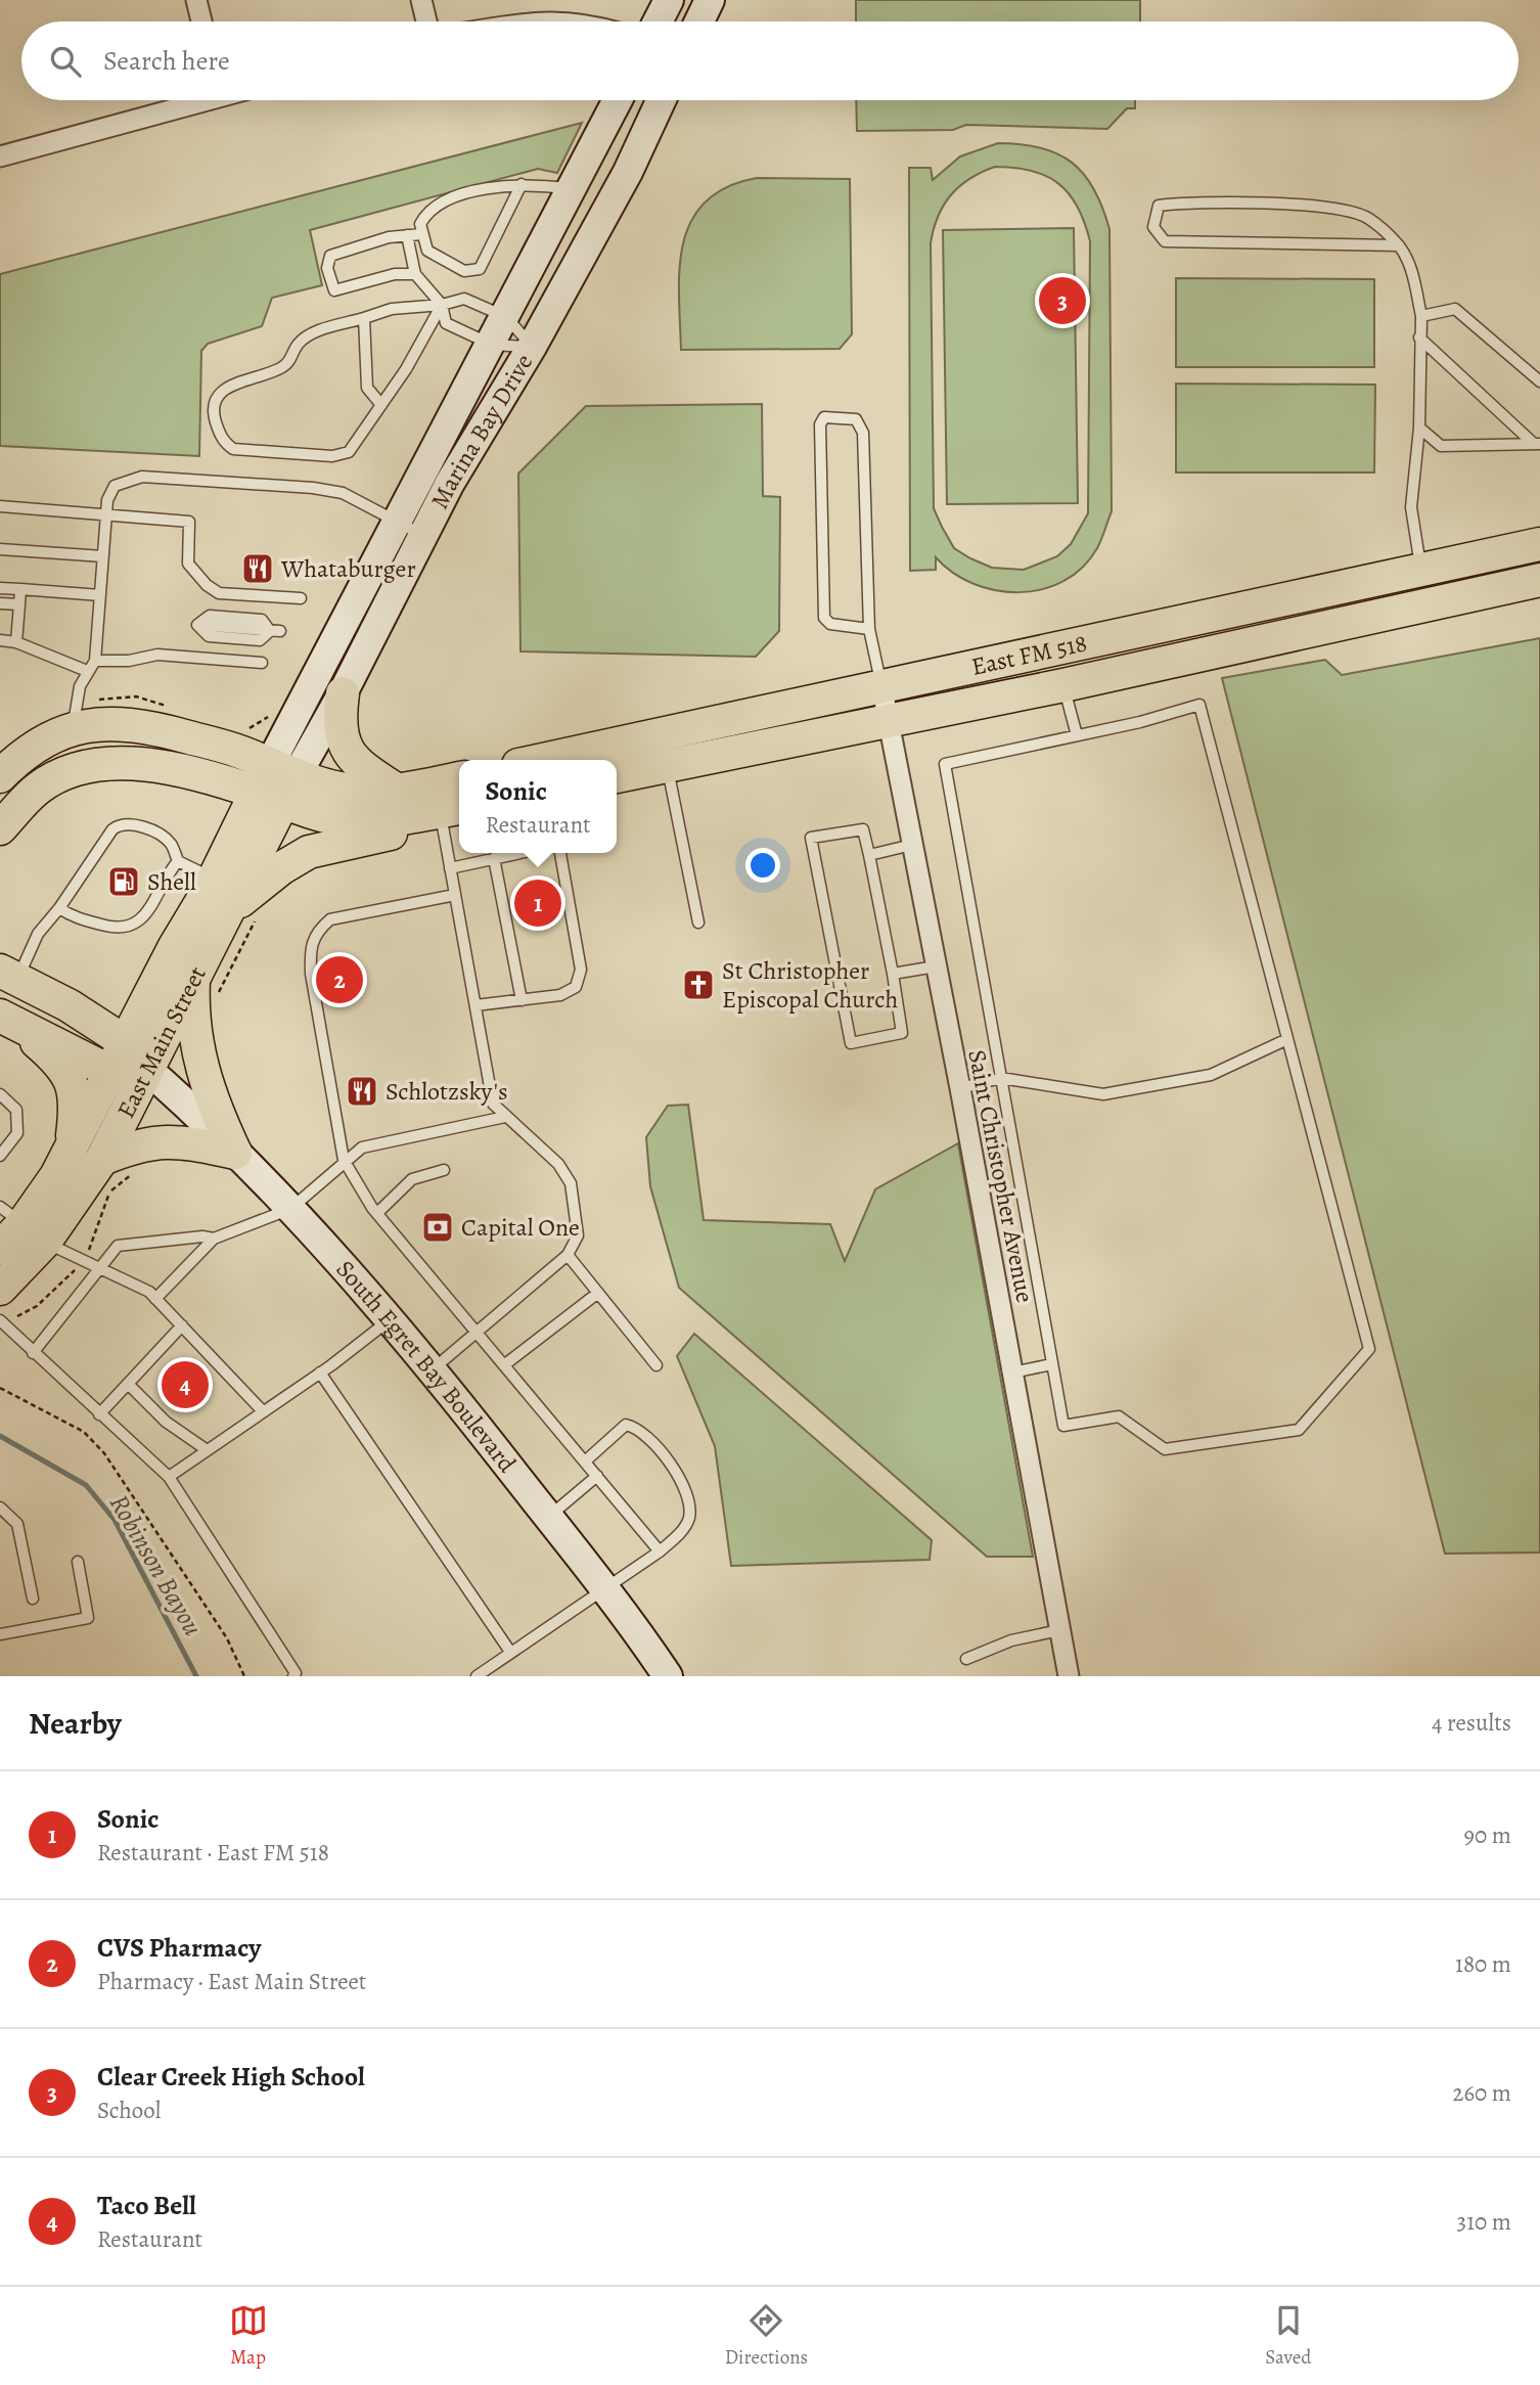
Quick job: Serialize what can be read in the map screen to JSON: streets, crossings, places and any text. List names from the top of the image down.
{
  "streets": {
    "main road": [
      "Marina Bay Drive",
      "East FM 518",
      "East Main Street",
      "South Egret Bay Boulevard"
    ],
    "street": ["Saint Christopher Avenue"]
  },
  "crossings": [
    ["Marina Bay Drive", "East Main Street"],
    ["East FM 518", "Saint Christopher Avenue"],
    ["East Main Street", "South Egret Bay Boulevard"]
  ],
  "water": ["Robinson Bayou"],
  "places": {
    "restaurant": ["Whataburger", "Schlotzsky's"],
    "fuel station": ["Shell"],
    "church": ["St Christopher Episcopal Church"],
    "bank": ["Capital One"]
  },
  "page": {
    "search": "Search here",
    "pins": [
      "3",
      "1",
      "2",
      "4"
    ],
    "popup": ["Sonic", "Restaurant"],
    "heading": ["Nearby", "4 results"],
    "list": [
      {
        "mark": "1",
        "name": "Sonic",
        "note": "Restaurant · East FM 518",
        "value": "90 m"
      },
      {
        "mark": "2",
        "name": "CVS Pharmacy",
        "note": "Pharmacy · East Main Street",
        "value": "180 m"
      },
      {
        "mark": "3",
        "name": "Clear Creek High School",
        "note": "School",
        "value": "260 m"
      },
      {
        "mark": "4",
        "name": "Taco Bell",
        "note": "Restaurant",
        "value": "310 m"
      }
    ],
    "nav": ["Map", "Directions", "Saved"]
  }
}
